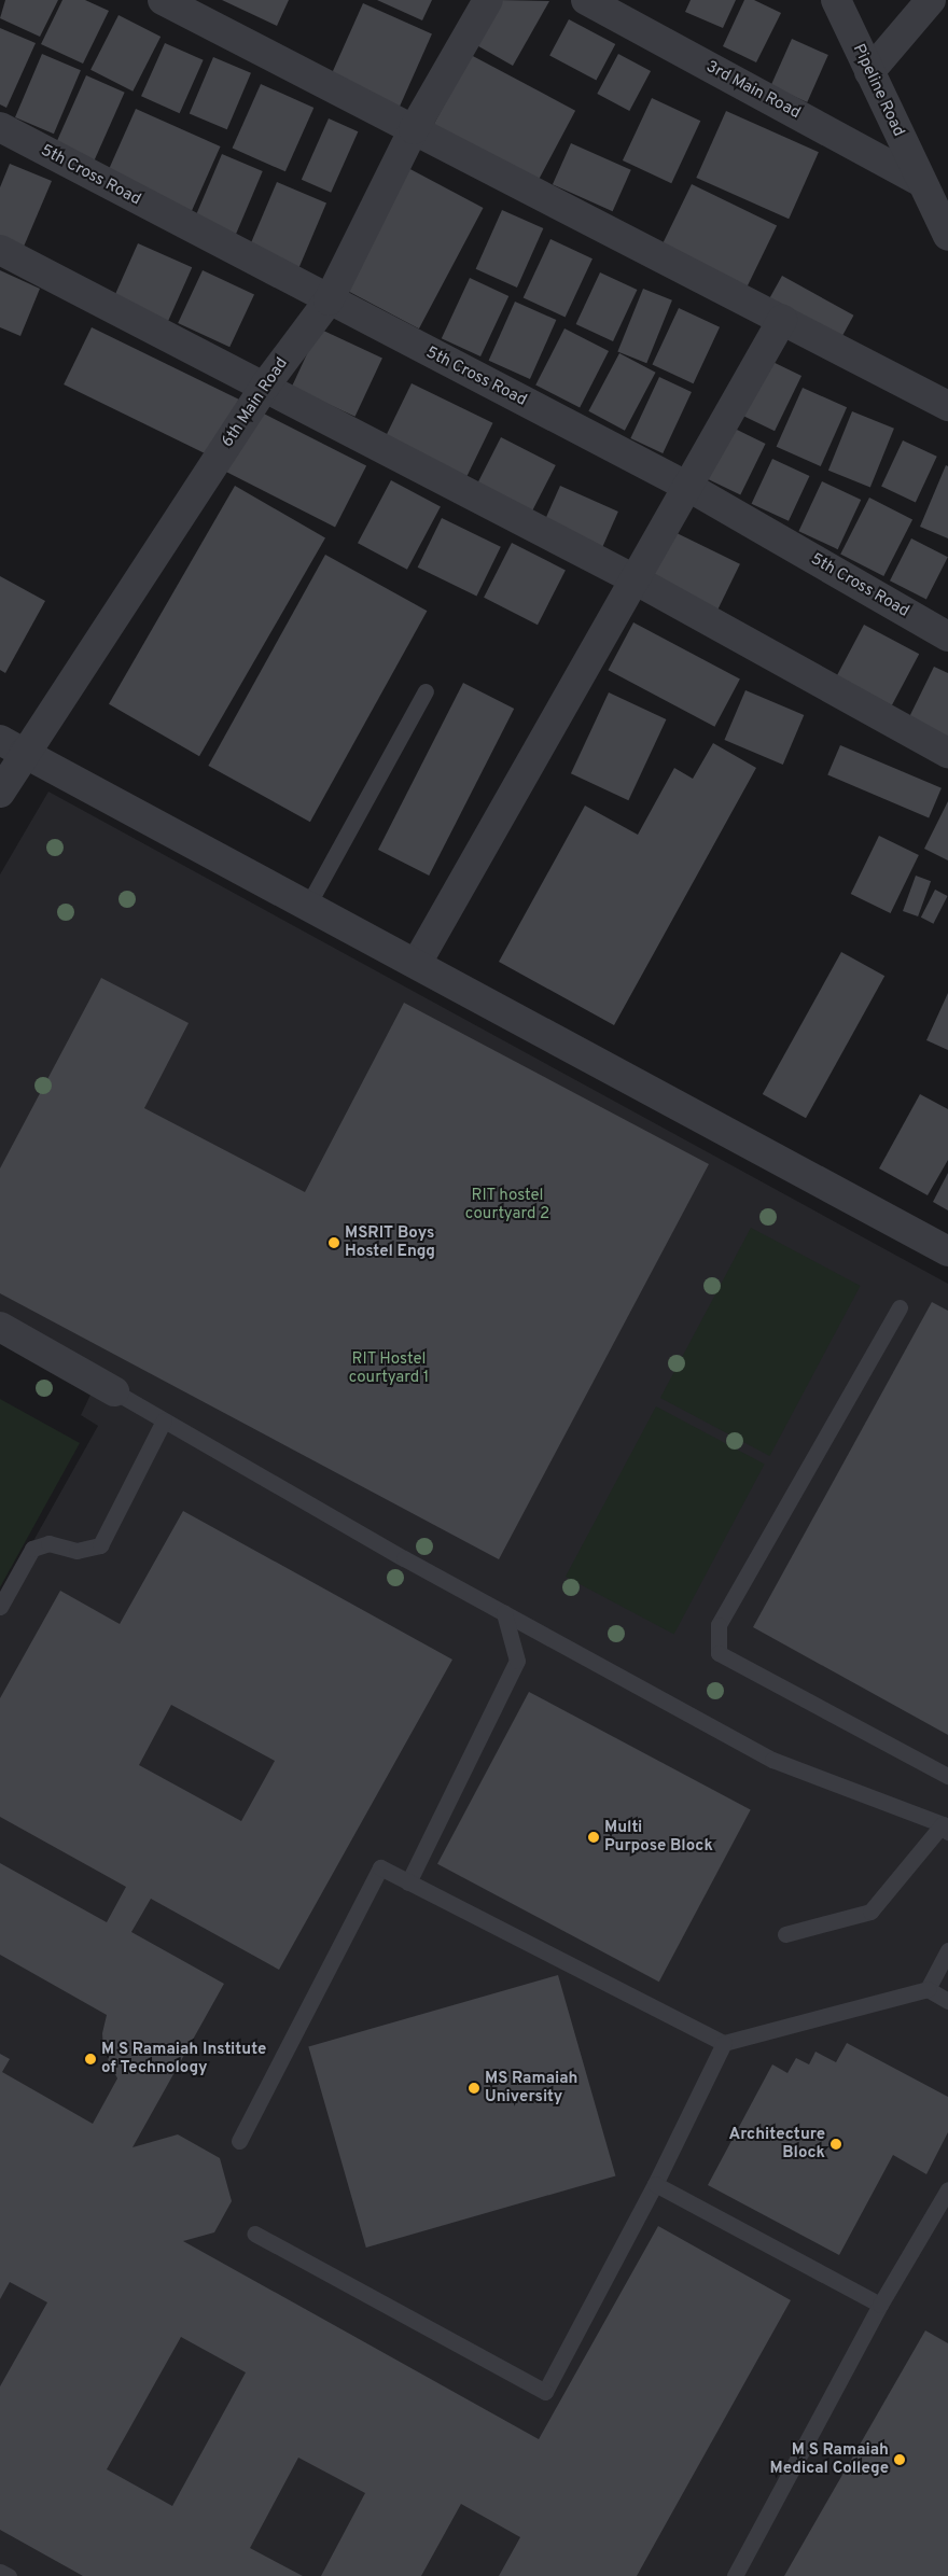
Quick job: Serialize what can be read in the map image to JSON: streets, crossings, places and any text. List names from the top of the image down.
{
  "streets": {
    "street": [
      "3rd Main Road",
      "Pipeline Road",
      "5th Cross Road",
      "6th Main Road"
    ]
  },
  "crossings": [
    ["3rd Main Road", "Pipeline Road"],
    ["5th Cross Road", "6th Main Road"]
  ],
  "parks": ["RIT hostel courtyard 2", "RIT Hostel courtyard 1"],
  "places": [
    "MSRIT Boys Hostel Engg",
    "Multi Purpose Block",
    "M S Ramaiah Institute of Technology",
    "MS Ramaiah University",
    "Architecture Block",
    "M S Ramaiah Medical College"
  ]
}
